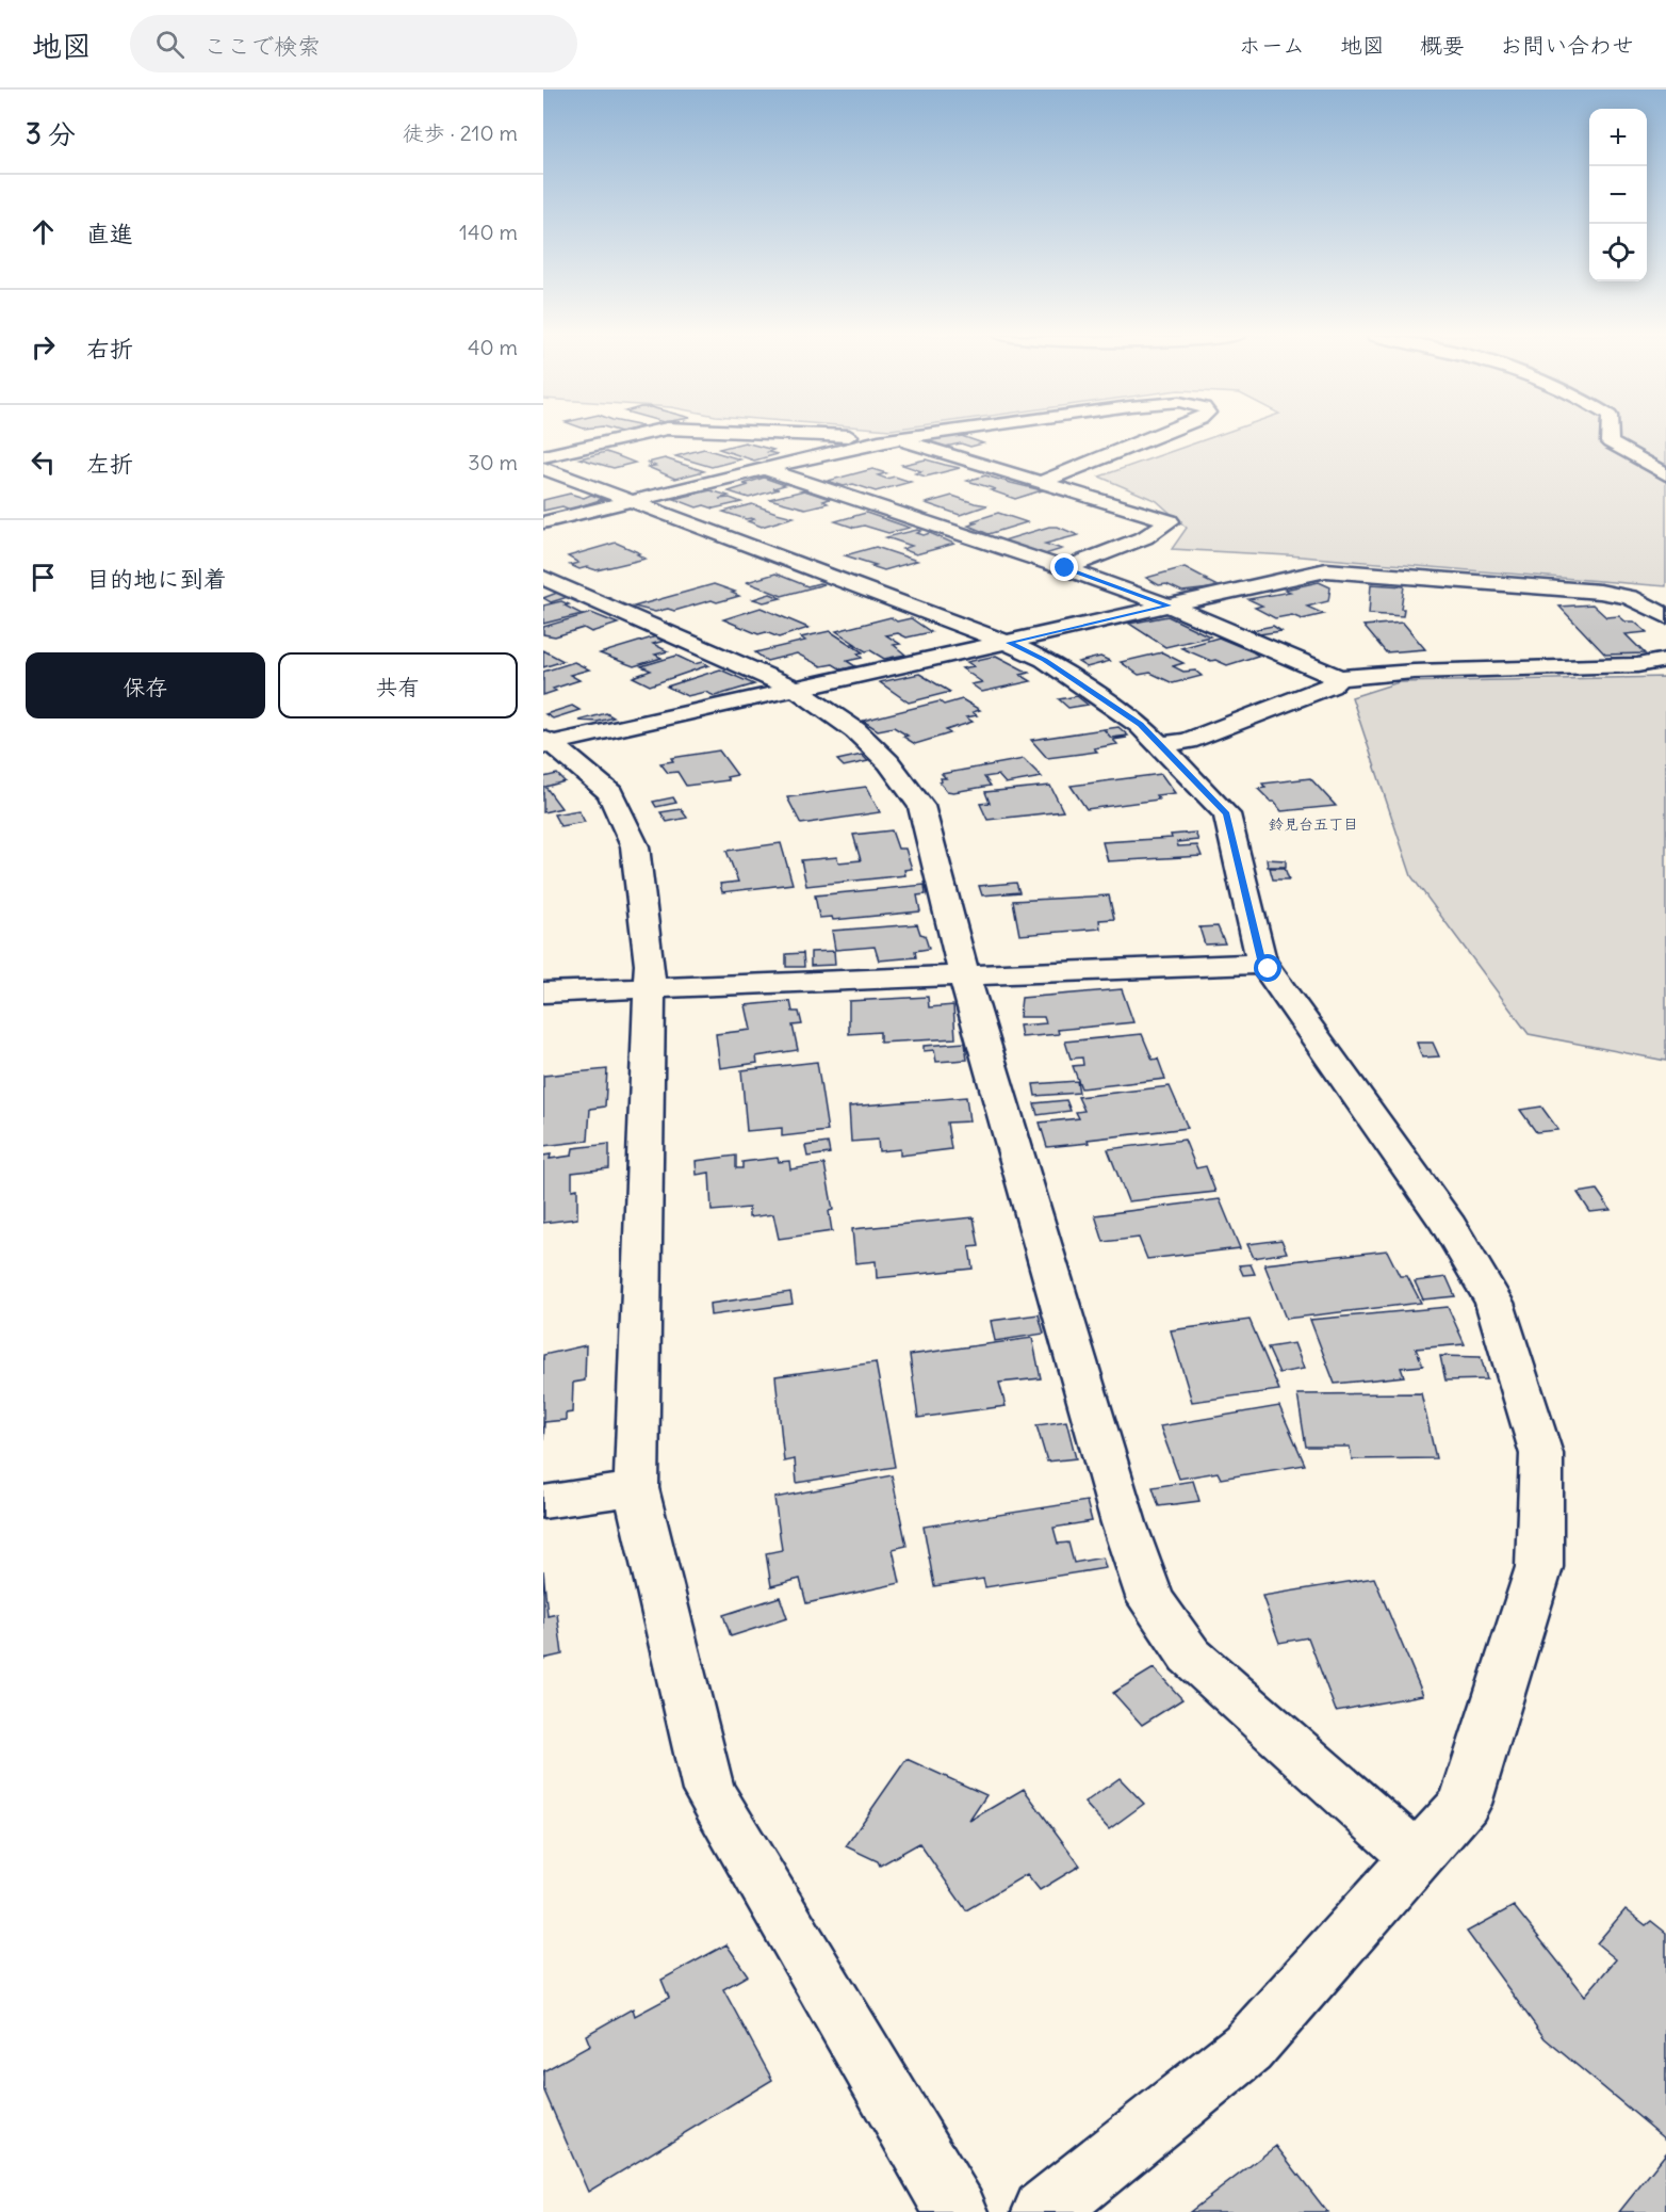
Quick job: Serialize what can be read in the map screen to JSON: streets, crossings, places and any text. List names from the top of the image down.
{
  "districts": ["鈴見台五丁目"],
  "page": {
    "header": "地図",
    "search": "ここで検索",
    "nav": [
      "ホーム",
      "地図",
      "概要",
      "お問い合わせ"
    ],
    "heading": ["3 分", "徒歩 · 210 m"],
    "map_buttons": ["+", "−"],
    "list": [
      ["直進", "140 m"],
      ["右折", "40 m"],
      ["左折", "30 m"],
      "目的地に到着"
    ],
    "buttons": ["保存", "共有"]
  }
}
